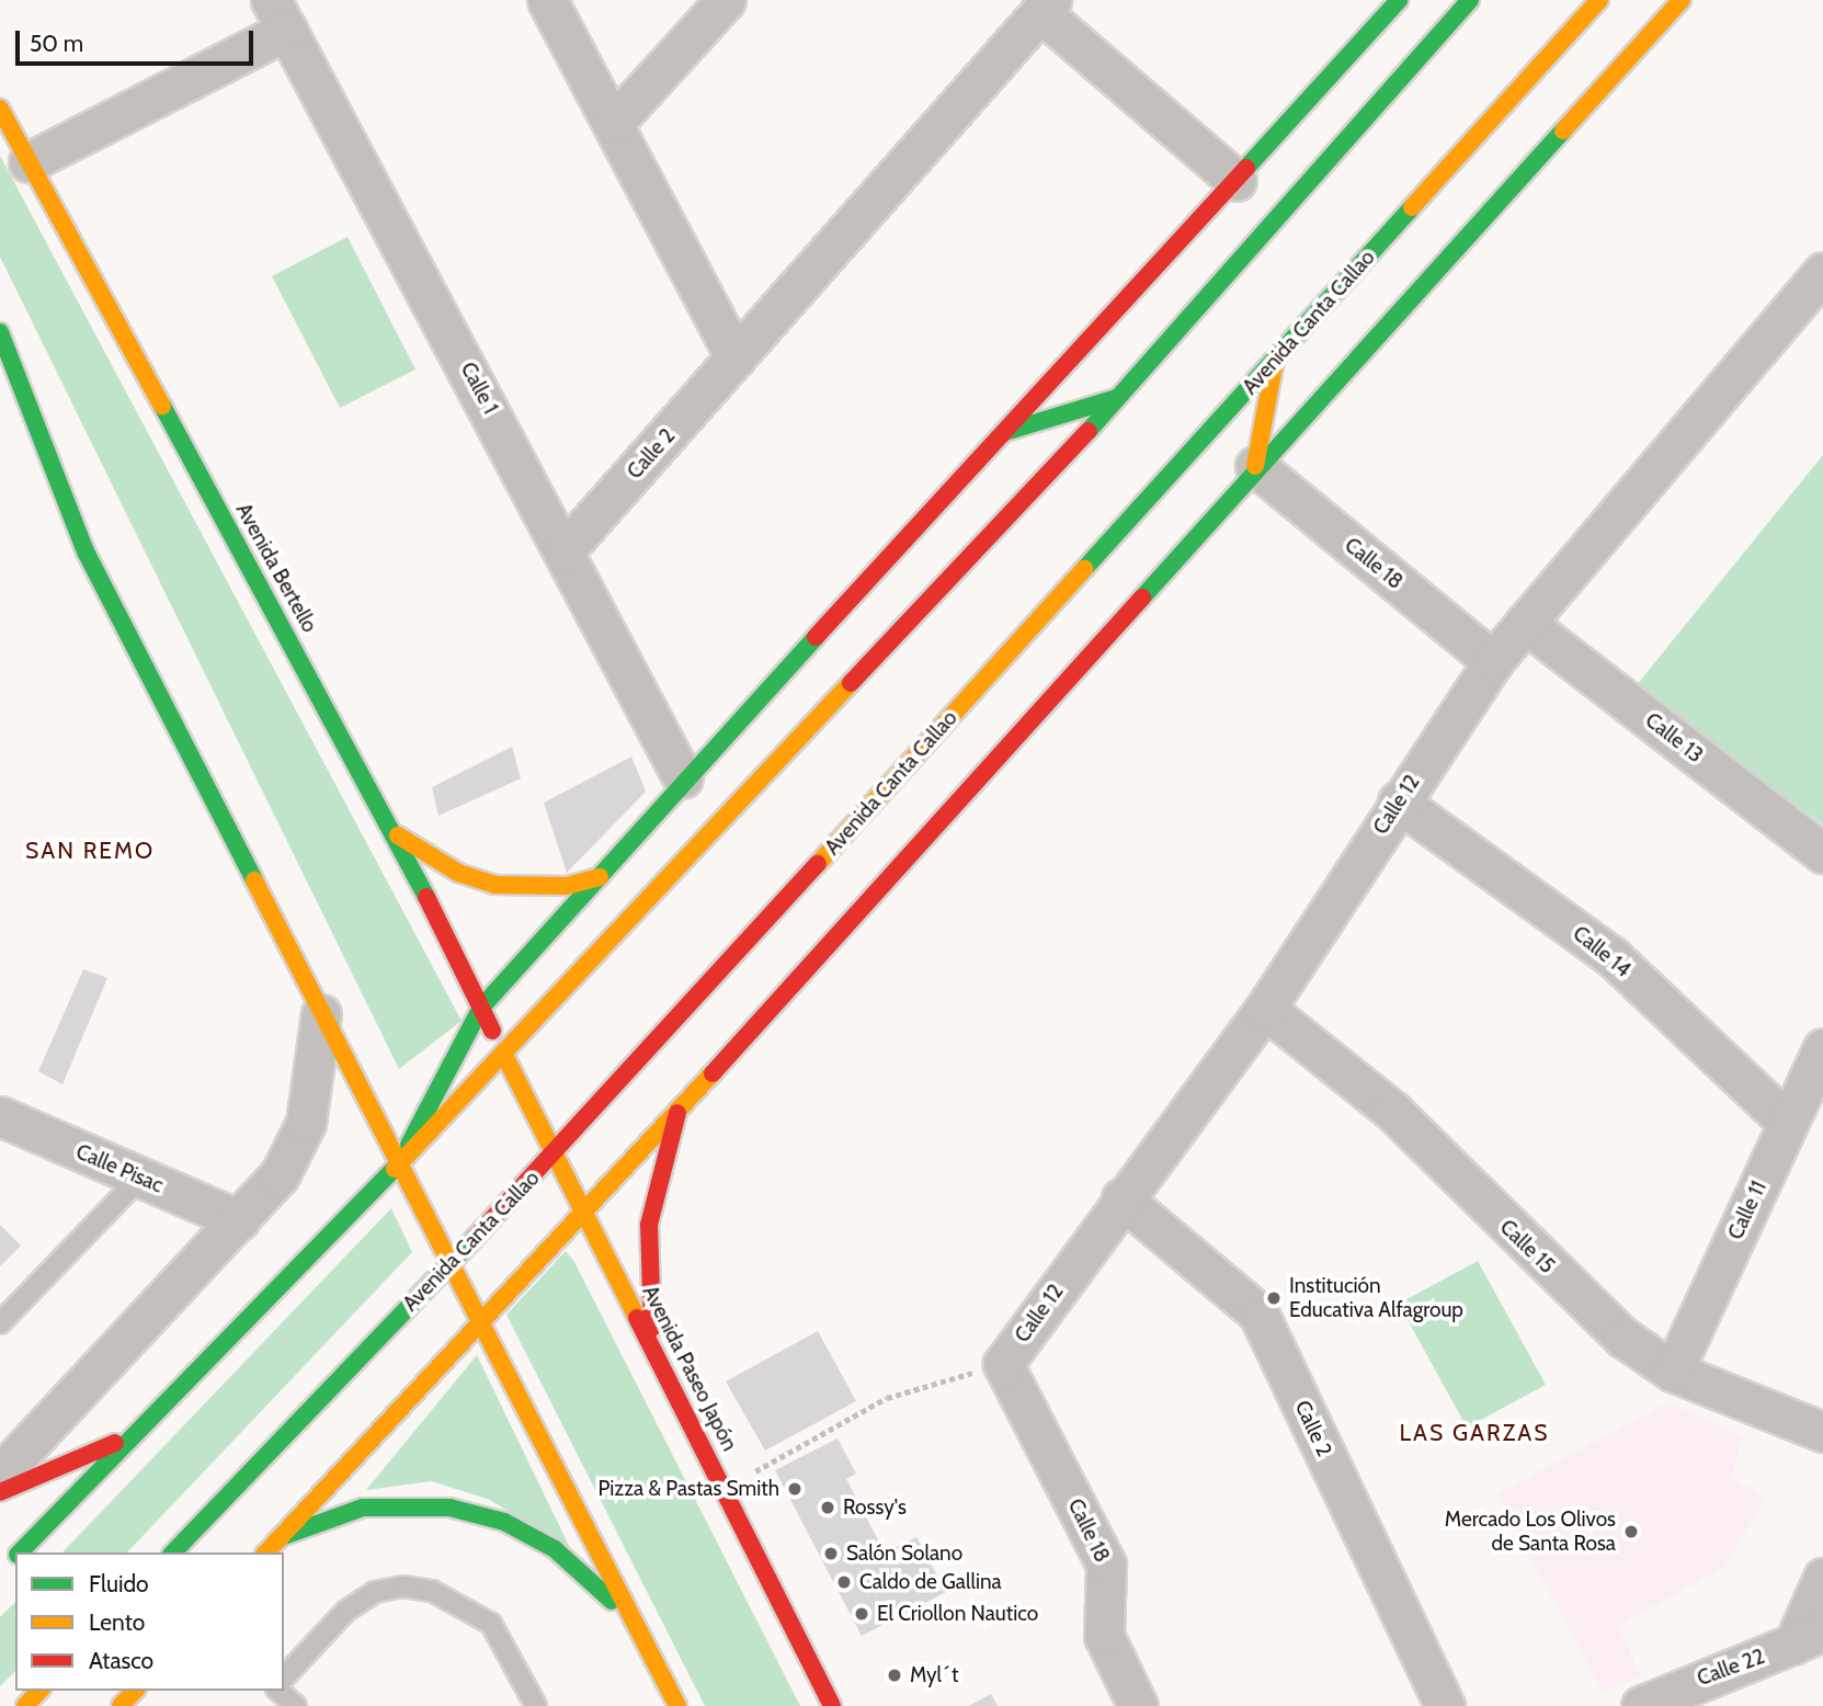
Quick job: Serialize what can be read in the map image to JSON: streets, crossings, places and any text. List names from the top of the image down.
{
  "streets": {
    "main road": ["Avenida Canta Callao", "Avenida Bertello", "Avenida Paseo Japón"],
    "street": [
      "Calle 1",
      "Calle 2",
      "Calle 18",
      "Calle 13",
      "Calle 12",
      "Calle 14",
      "Calle Pisac",
      "Calle 11",
      "Calle 15",
      "Calle 22"
    ]
  },
  "crossings": [
    ["Avenida Canta Callao", "Avenida Paseo Japón"],
    ["Calle 1", "Calle 2"],
    ["Calle 2", "Calle 12"],
    ["Calle 18", "Calle 12"],
    ["Avenida Bertello", "Avenida Paseo Japón"],
    ["Calle 13", "Calle 12"],
    ["Calle 12", "Calle 14"],
    ["Calle 12", "Calle 15"],
    ["Calle 14", "Calle 11"],
    ["Calle 11", "Calle 15"]
  ],
  "districts": ["SAN REMO", "LAS GARZAS"],
  "places": [
    "Institución Educativa Alfagroup",
    "Pizza & Pastas Smith",
    "Rossy's",
    "Mercado Los Olivos de Santa Rosa",
    "Salón Solano",
    "Caldo de Gallina",
    "El Criollon Nautico",
    "Myl´t"
  ],
  "legend": ["Fluido", "Lento", "Atasco"],
  "scale_bar": "50 m"
}
